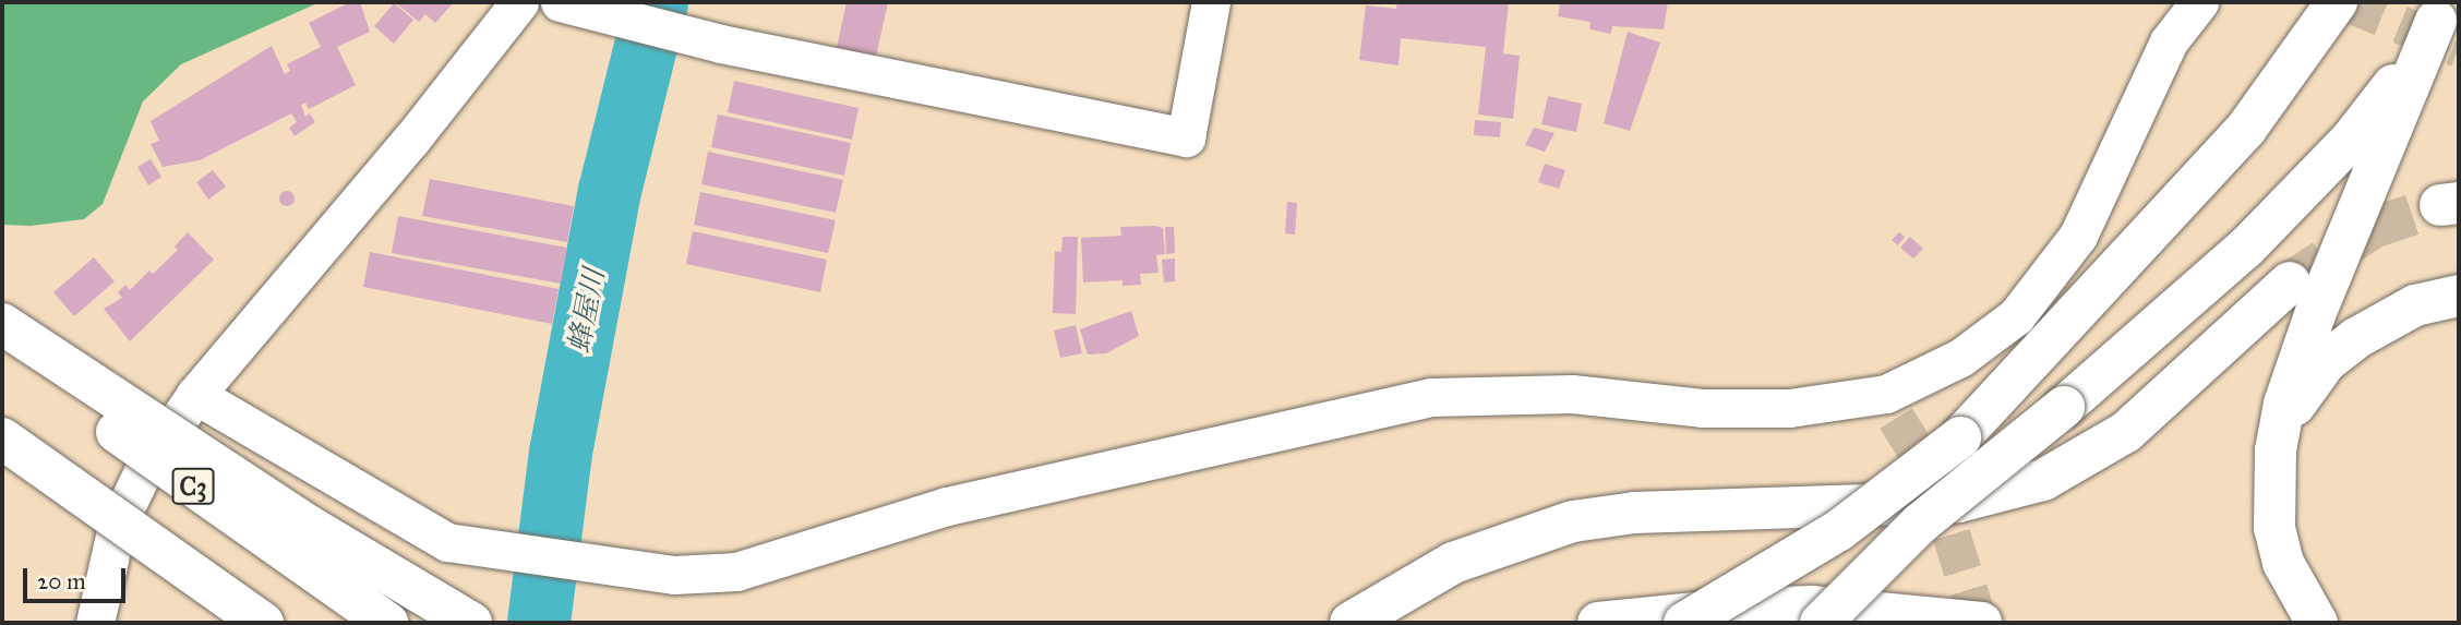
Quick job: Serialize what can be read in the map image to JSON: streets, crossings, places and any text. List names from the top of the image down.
{
  "streets": {
    "highway": ["C3"]
  },
  "water": ["蜂屋川"],
  "scale_bar": "20 m"
}
